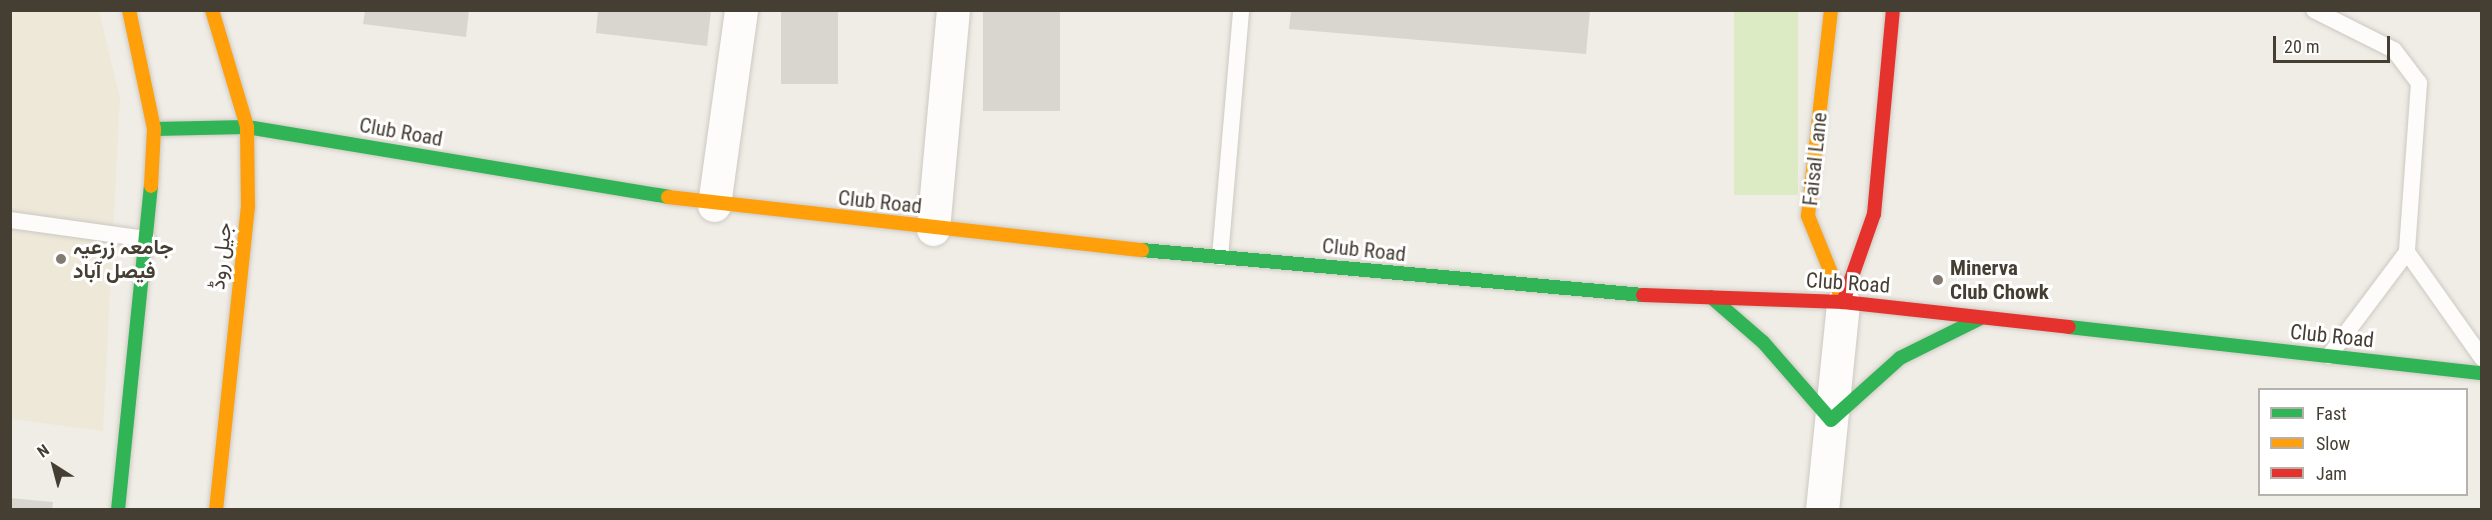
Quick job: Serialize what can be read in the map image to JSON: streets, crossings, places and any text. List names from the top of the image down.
{
  "streets": {
    "main road": ["Club Road", "Faisal Lane", "جیل روڈ"]
  },
  "crossings": [
    ["Club Road", "Faisal Lane"],
    ["Club Road", "جیل روڈ"]
  ],
  "places": ["جامعہ زرعیہ فیصل آباد", "Minerva Club Chowk"],
  "legend": ["Fast", "Slow", "Jam"],
  "scale_bar": "20 m",
  "north": "top left"
}
